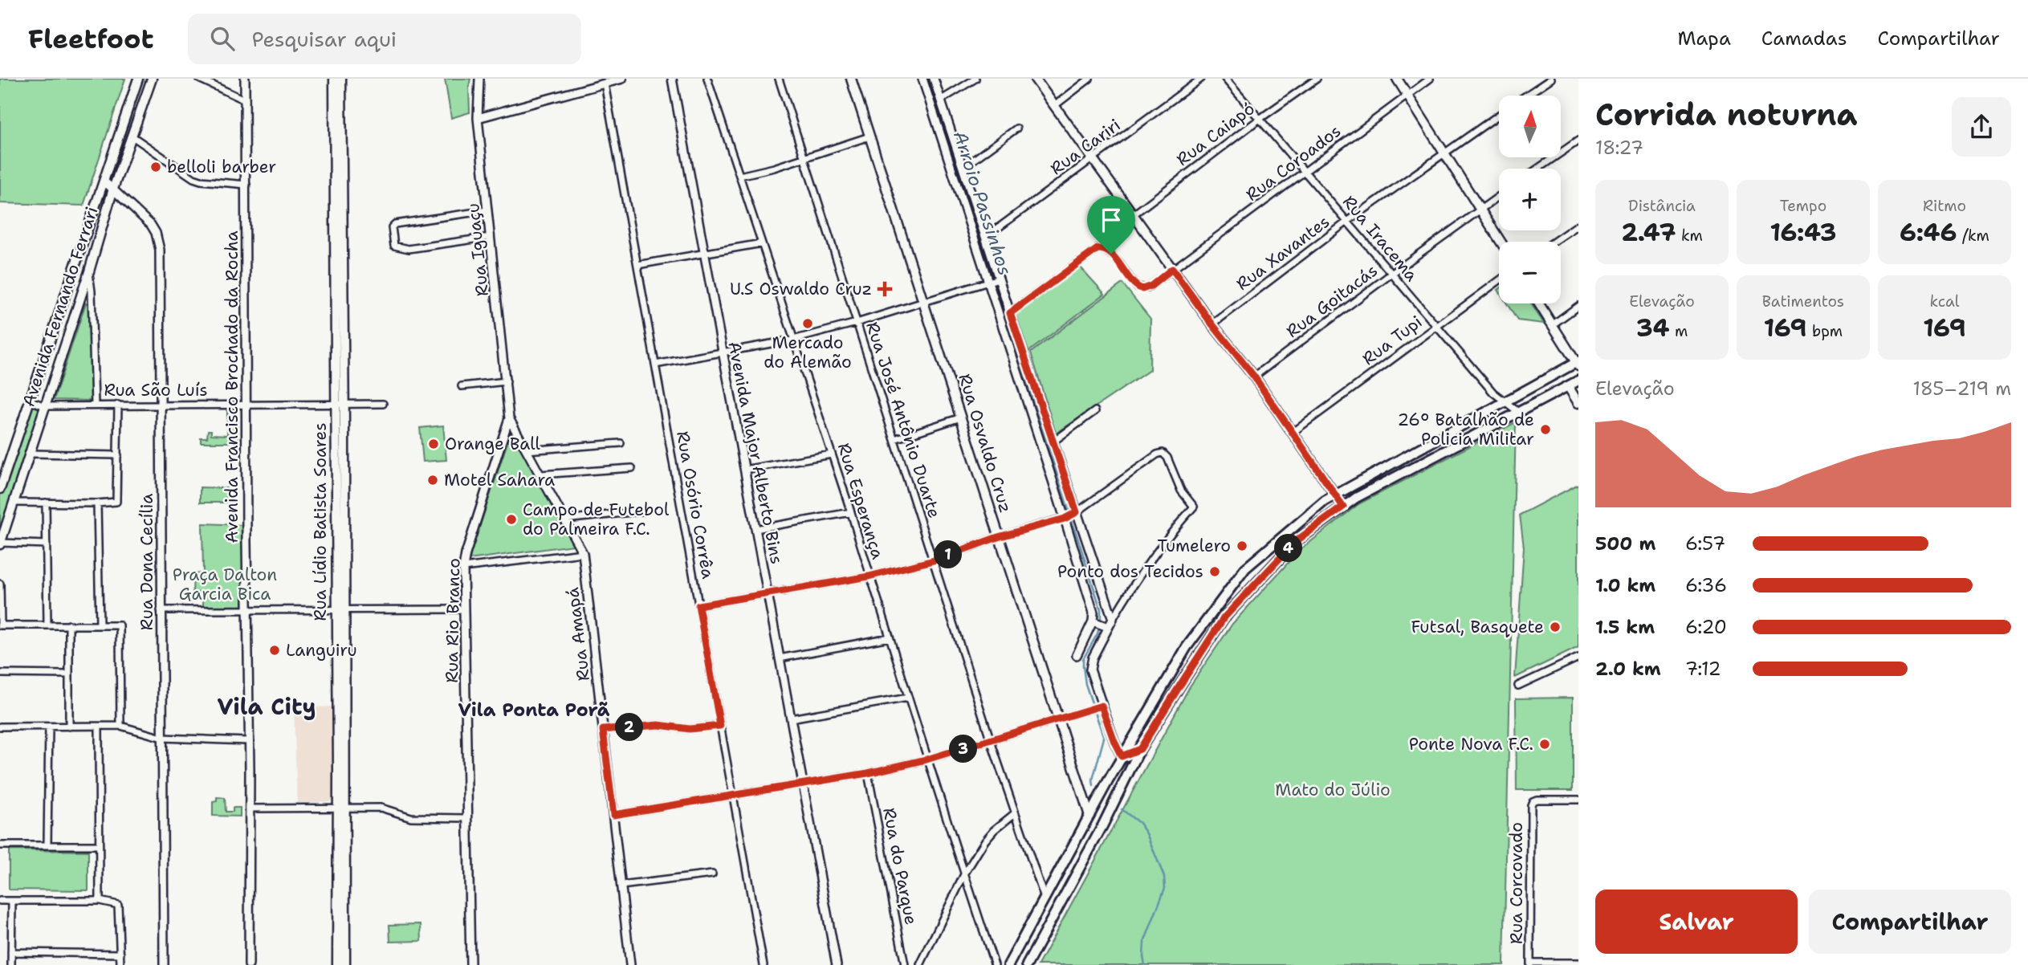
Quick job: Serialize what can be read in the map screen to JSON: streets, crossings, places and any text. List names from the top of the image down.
{
  "streets": {
    "main road": ["Avenida Fernando Ferrari", "Rua Osvaldo Cruz", "Rua Lídio Batista Soares"],
    "street": [
      "Rua Caiapó",
      "Rua Cariri",
      "Rua Coroados",
      "Rua Iracema",
      "Rua Iguaçu",
      "Rua Xavantes",
      "Rua Goitacás",
      "Rua Tupi",
      "Avenida Francisco Brochado da Rocha",
      "Rua São Luís",
      "Rua José Antônio Duarte",
      "Avenida Major Alberto Bins",
      "Rua Esperança",
      "Rua Osório Corrêa",
      "Rua Dona Cecília",
      "Rua Rio Branco",
      "Rua Amapá",
      "Rua do Parque",
      "Rua Corcovado"
    ]
  },
  "crossings": [
    ["Rua Caiapó", "Rua Iracema"],
    ["Rua Coroados", "Rua Iracema"],
    ["Rua Iracema", "Rua Xavantes"],
    ["Rua Iracema", "Rua Goitacás"],
    ["Rua Iracema", "Rua Tupi"],
    ["Rua Iguaçu", "Rua Rio Branco"],
    ["Rua Iguaçu", "Rua Amapá"],
    ["Avenida Fernando Ferrari", "Rua São Luís"],
    ["Avenida Fernando Ferrari", "Rua Dona Cecília"],
    ["Avenida Francisco Brochado da Rocha", "Rua São Luís"],
    ["Rua São Luís", "Rua Lídio Batista Soares"],
    ["Rua São Luís", "Rua Dona Cecília"],
    ["Rua Rio Branco", "Rua Amapá"]
  ],
  "districts": ["Vila City", "Vila Ponta Porã"],
  "water": ["Arroio Passinhos"],
  "parks": ["Praça Dalton Garcia Bica", "Mato do Júlio"],
  "places": {
    "other": [
      "belloli barber",
      "Mercado do Alemão",
      "26º Batalhão de Policia Militar",
      "Orange Ball",
      "Motel Sahara",
      "Campo de Futebol do Palmeira F.C.",
      "Tumelero",
      "Ponto dos Tecidos",
      "Futsal, Basquete",
      "Languiru",
      "Ponte Nova F.C."
    ],
    "health": ["U.S Oswaldo Cruz"]
  },
  "north": "top",
  "page": {
    "header": "Fleetfoot",
    "search": "Pesquisar aqui",
    "nav": ["Mapa", "Camadas", "Compartilhar"],
    "heading": ["Corrida noturna", "18:27"],
    "map_buttons": ["+", "−"],
    "stats": [
      ["Distância", "2.47 km"],
      ["Tempo", "16:43"],
      ["Ritmo", "6:46 /km"],
      ["Elevação", "34 m"],
      ["Batimentos", "169 bpm"],
      ["kcal", "169"]
    ],
    "chart": ["Elevação", "185–219 m"],
    "list": [
      {
        "name": "500 m",
        "note": "6:57"
      },
      {
        "name": "1.0 km",
        "note": "6:36"
      },
      {
        "name": "1.5 km",
        "note": "6:20"
      },
      {
        "name": "2.0 km",
        "note": "7:12"
      }
    ],
    "pins": [
      "4",
      "1",
      "2",
      "3"
    ],
    "buttons": ["Salvar", "Compartilhar"]
  }
}
